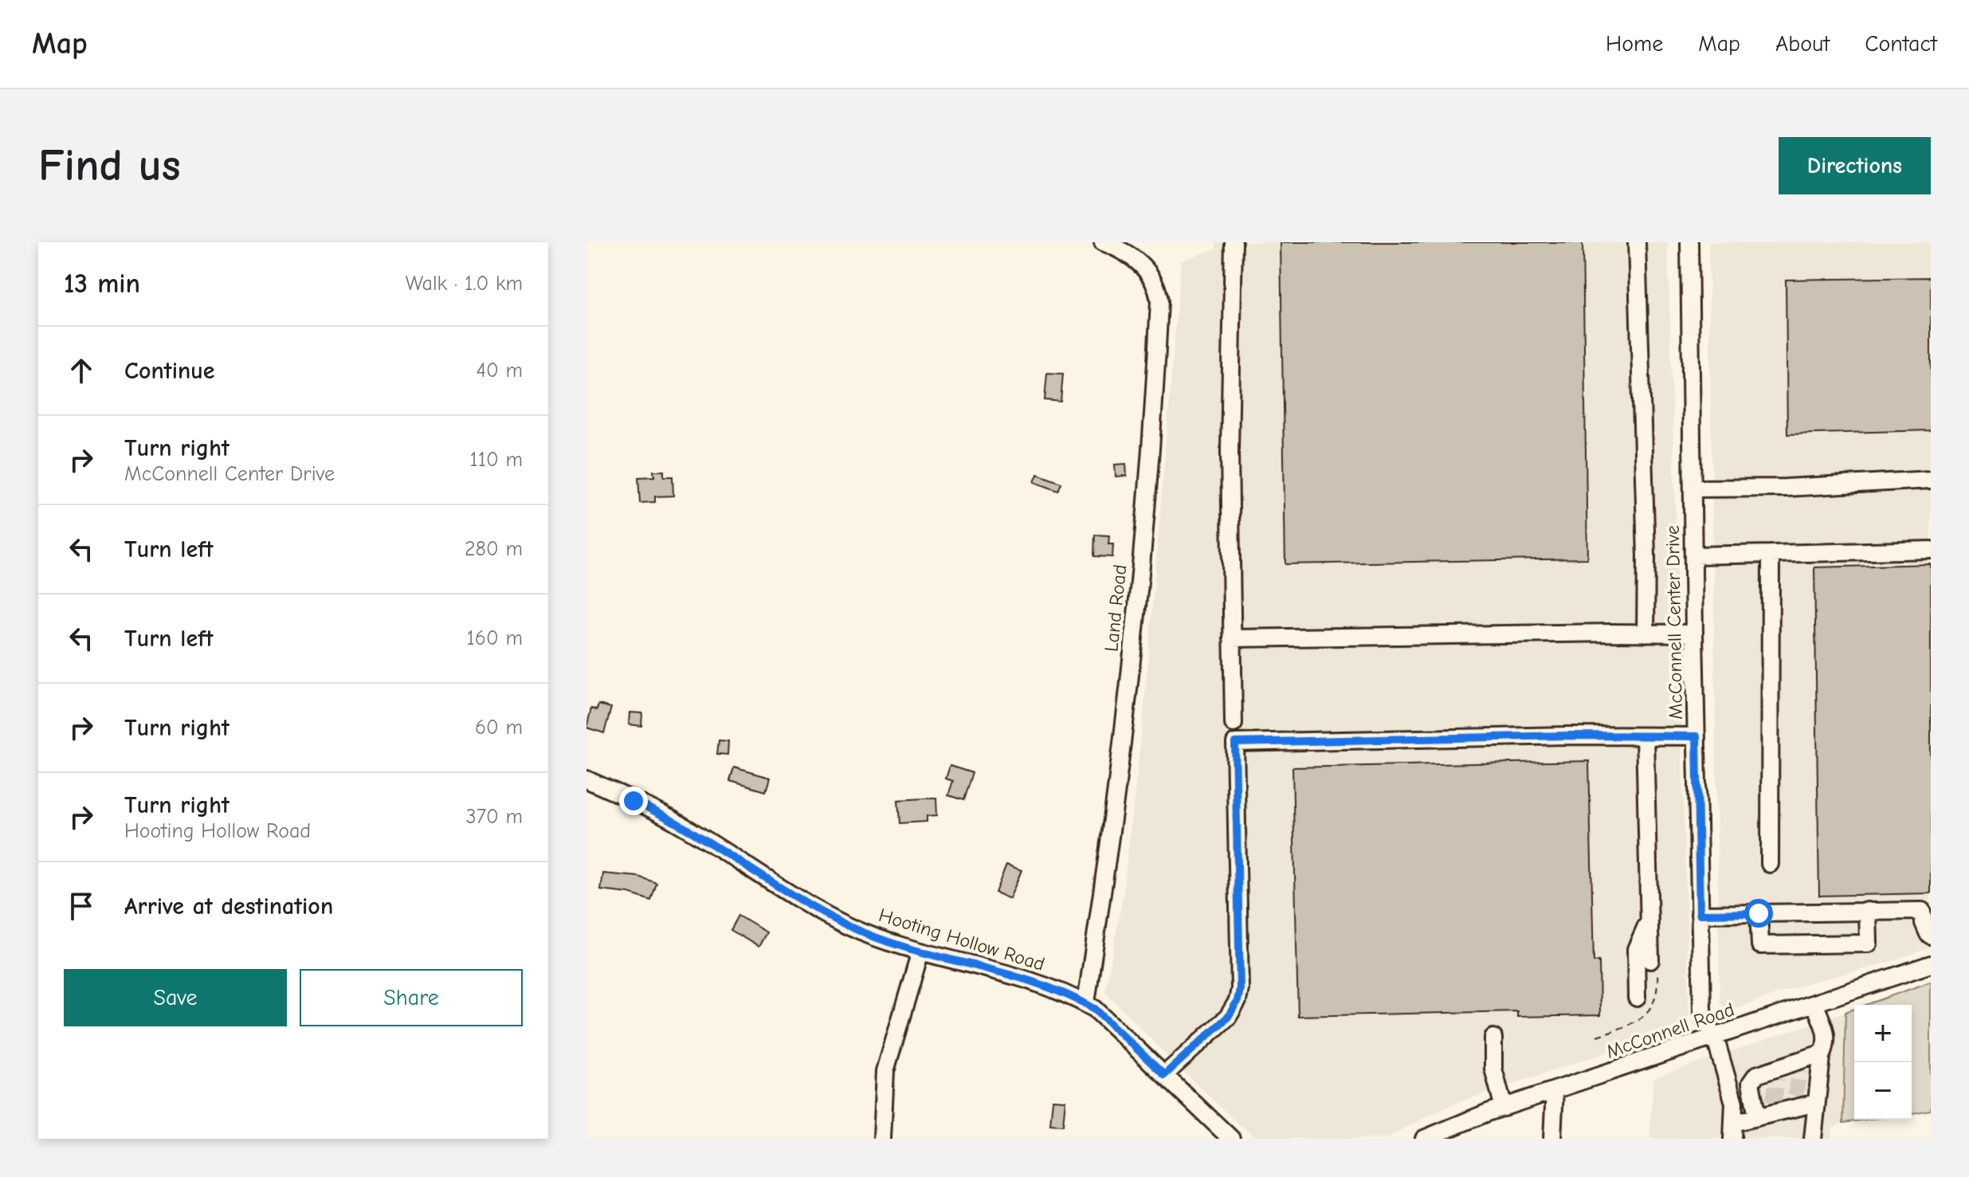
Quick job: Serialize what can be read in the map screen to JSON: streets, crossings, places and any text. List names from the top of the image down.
{
  "streets": {
    "street": [
      "Land Road",
      "McConnell Center Drive",
      "Hooting Hollow Road",
      "McConnell Road"
    ]
  },
  "crossings": [
    ["Land Road", "Hooting Hollow Road"],
    ["McConnell Center Drive", "McConnell Road"]
  ],
  "page": {
    "header": "Map",
    "nav": [
      "Home",
      "Map",
      "About",
      "Contact"
    ],
    "buttons": [
      "Directions",
      ["Save", "Share"]
    ],
    "title": "Find us",
    "heading": ["13 min", "Walk · 1.0 km"],
    "list": [
      ["Continue", "40 m"],
      ["Turn right", "McConnell Center Drive", "110 m"],
      ["Turn left", "280 m"],
      ["Turn left", "160 m"],
      ["Turn right", "60 m"],
      ["Turn right", "Hooting Hollow Road", "370 m"],
      "Arrive at destination"
    ],
    "map_buttons": ["+", "−"]
  }
}
